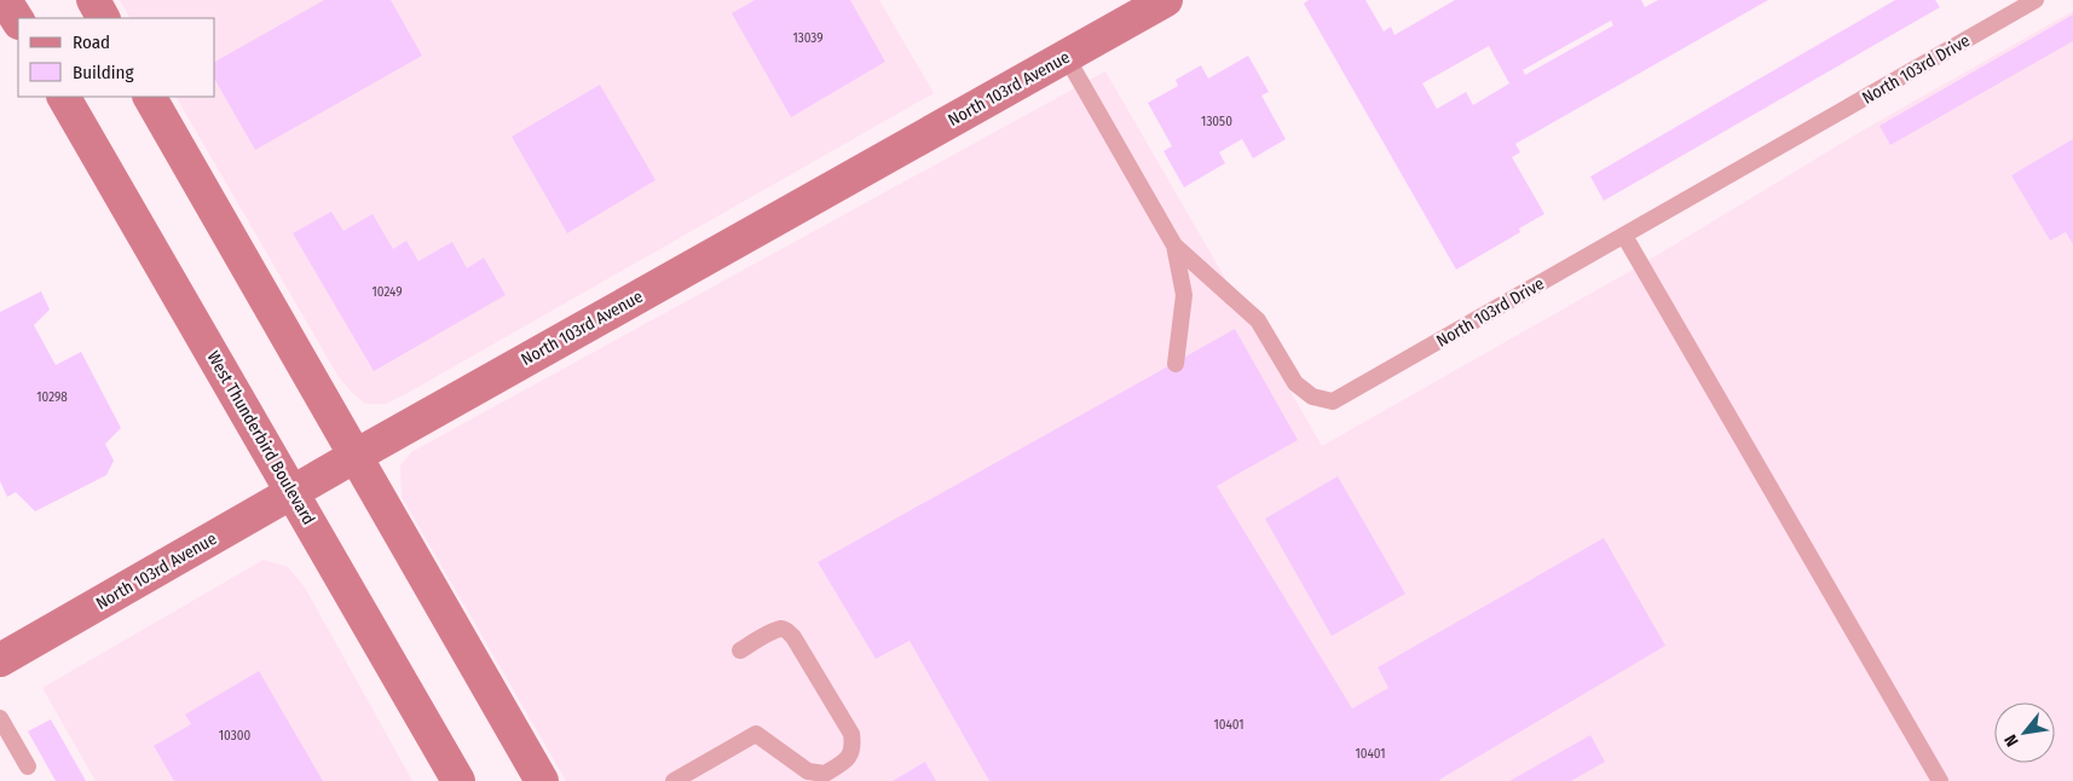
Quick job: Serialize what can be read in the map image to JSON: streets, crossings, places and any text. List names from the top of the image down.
{
  "streets": {
    "street": ["North 103rd Avenue", "West Thunderbird Boulevard"],
    "lane": ["North 103rd Drive"]
  },
  "crossings": [
    ["North 103rd Drive", "North 103rd Avenue"],
    ["North 103rd Avenue", "West Thunderbird Boulevard"]
  ],
  "house_numbers": [
    "13039",
    "13050",
    "10249",
    "10298",
    "10401",
    "10300",
    "10401"
  ],
  "legend": ["Road", "Building"],
  "north": "bottom left"
}
